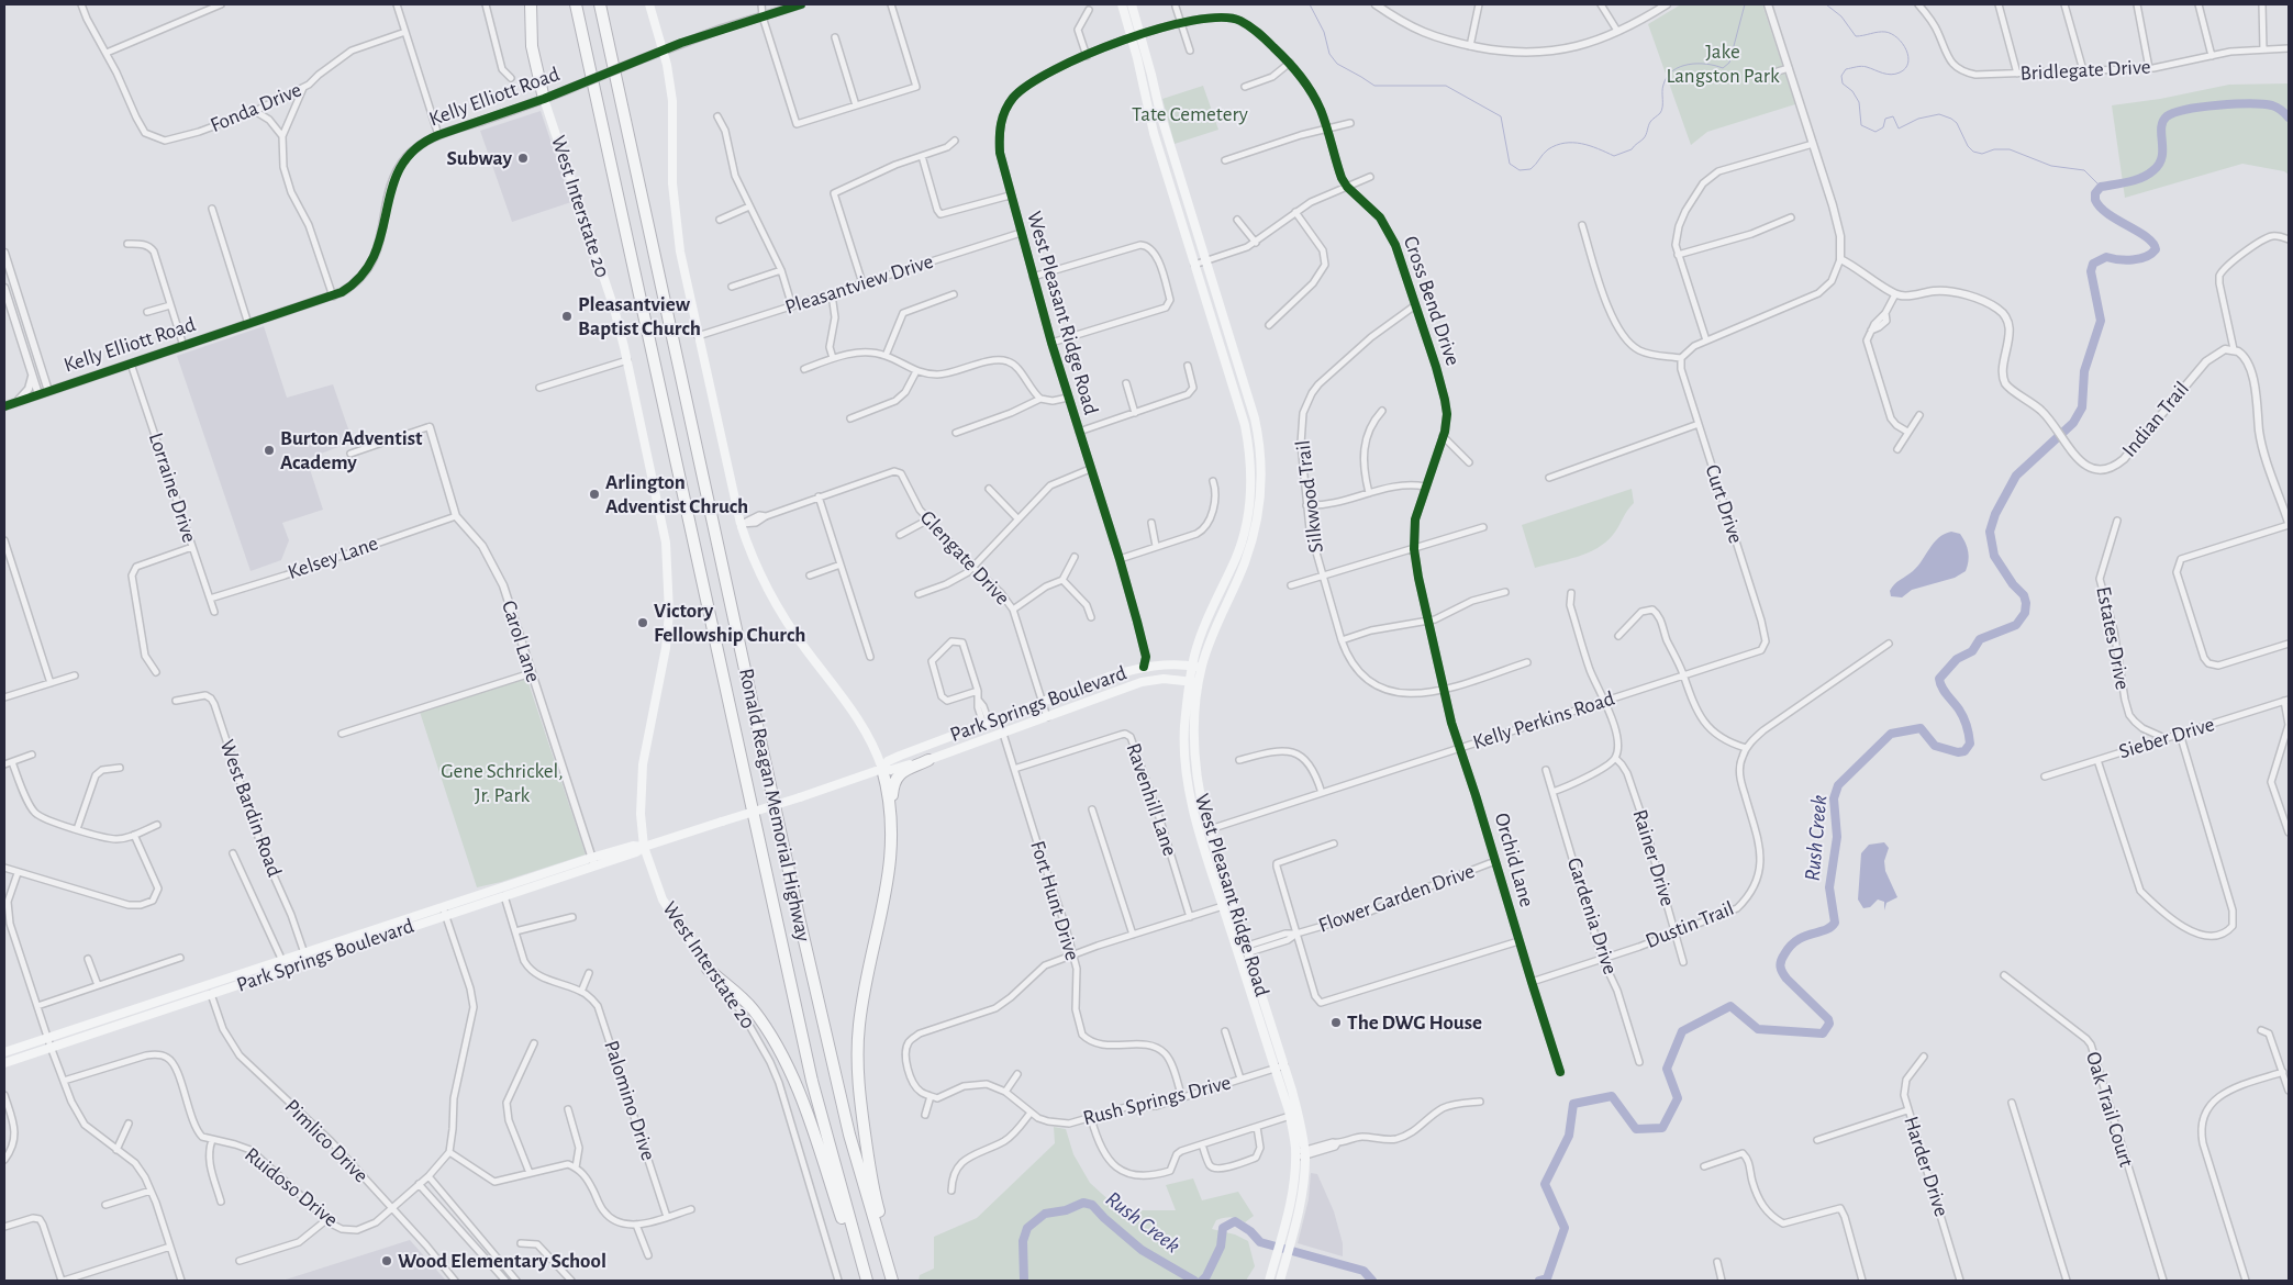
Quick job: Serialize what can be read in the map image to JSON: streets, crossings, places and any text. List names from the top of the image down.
{
  "streets": {
    "highway": ["Ronald Reagan Memorial Highway"],
    "main road": ["West Interstate 20", "West Pleasant Ridge Road", "Park Springs Boulevard"],
    "street": [
      "Bridlegate Drive",
      "Kelly Elliott Road",
      "Fonda Drive",
      "Pleasantview Drive",
      "Cross Bend Drive",
      "Indian Trail",
      "Lorraine Drive",
      "Silkwood Trail",
      "Curt Drive",
      "Kelsey Lane",
      "Glengate Drive",
      "Estates Drive",
      "Carol Lane",
      "Kelly Perkins Road",
      "Sieber Drive",
      "Ravenhill Lane",
      "West Bardin Road",
      "Rainer Drive",
      "Orchid Lane",
      "Flower Garden Drive",
      "Fort Hunt Drive",
      "Gardenia Drive",
      "Dustin Trail",
      "Palomino Drive",
      "Rush Springs Drive",
      "Oak Trail Court",
      "Pimlico Drive",
      "Harder Drive",
      "Ruidoso Drive"
    ]
  },
  "crossings": [
    ["Kelly Elliott Road", "West Interstate 20"],
    ["Kelly Elliott Road", "Lorraine Drive"],
    ["West Interstate 20", "Park Springs Boulevard"],
    ["Pleasantview Drive", "West Pleasant Ridge Road"],
    ["Cross Bend Drive", "West Pleasant Ridge Road"],
    ["Cross Bend Drive", "Silkwood Trail"],
    ["Cross Bend Drive", "Kelly Perkins Road"],
    ["Cross Bend Drive", "Orchid Lane"],
    ["West Pleasant Ridge Road", "Park Springs Boulevard"],
    ["West Pleasant Ridge Road", "Kelly Perkins Road"],
    ["West Pleasant Ridge Road", "Flower Garden Drive"],
    ["West Pleasant Ridge Road", "Rush Springs Drive"],
    ["Lorraine Drive", "Kelsey Lane"],
    ["Curt Drive", "Kelly Perkins Road"],
    ["Kelsey Lane", "Carol Lane"],
    ["Glengate Drive", "Park Springs Boulevard"],
    ["Estates Drive", "Sieber Drive"],
    ["Carol Lane", "Park Springs Boulevard"],
    ["Park Springs Boulevard", "West Bardin Road"],
    ["Park Springs Boulevard", "Fort Hunt Drive"],
    ["Park Springs Boulevard", "Palomino Drive"],
    ["Park Springs Boulevard", "Pimlico Drive"],
    ["Kelly Perkins Road", "Orchid Lane"],
    ["Ravenhill Lane", "Fort Hunt Drive"],
    ["Rainer Drive", "Dustin Trail"],
    ["Orchid Lane", "Flower Garden Drive"],
    ["Orchid Lane", "Dustin Trail"],
    ["Fort Hunt Drive", "Rush Springs Drive"],
    ["Gardenia Drive", "Dustin Trail"],
    ["Pimlico Drive", "Ruidoso Drive"]
  ],
  "water": ["Rush Creek"],
  "parks": ["Jake Langston Park", "Tate Cemetery", "Gene Schrickel, Jr. Park"],
  "places": [
    "Subway",
    "Pleasantview Baptist Church",
    "Burton Adventist Academy",
    "Arlington Adventist Chruch",
    "Victory Fellowship Church",
    "The DWG House",
    "Wood Elementary School"
  ]
}
